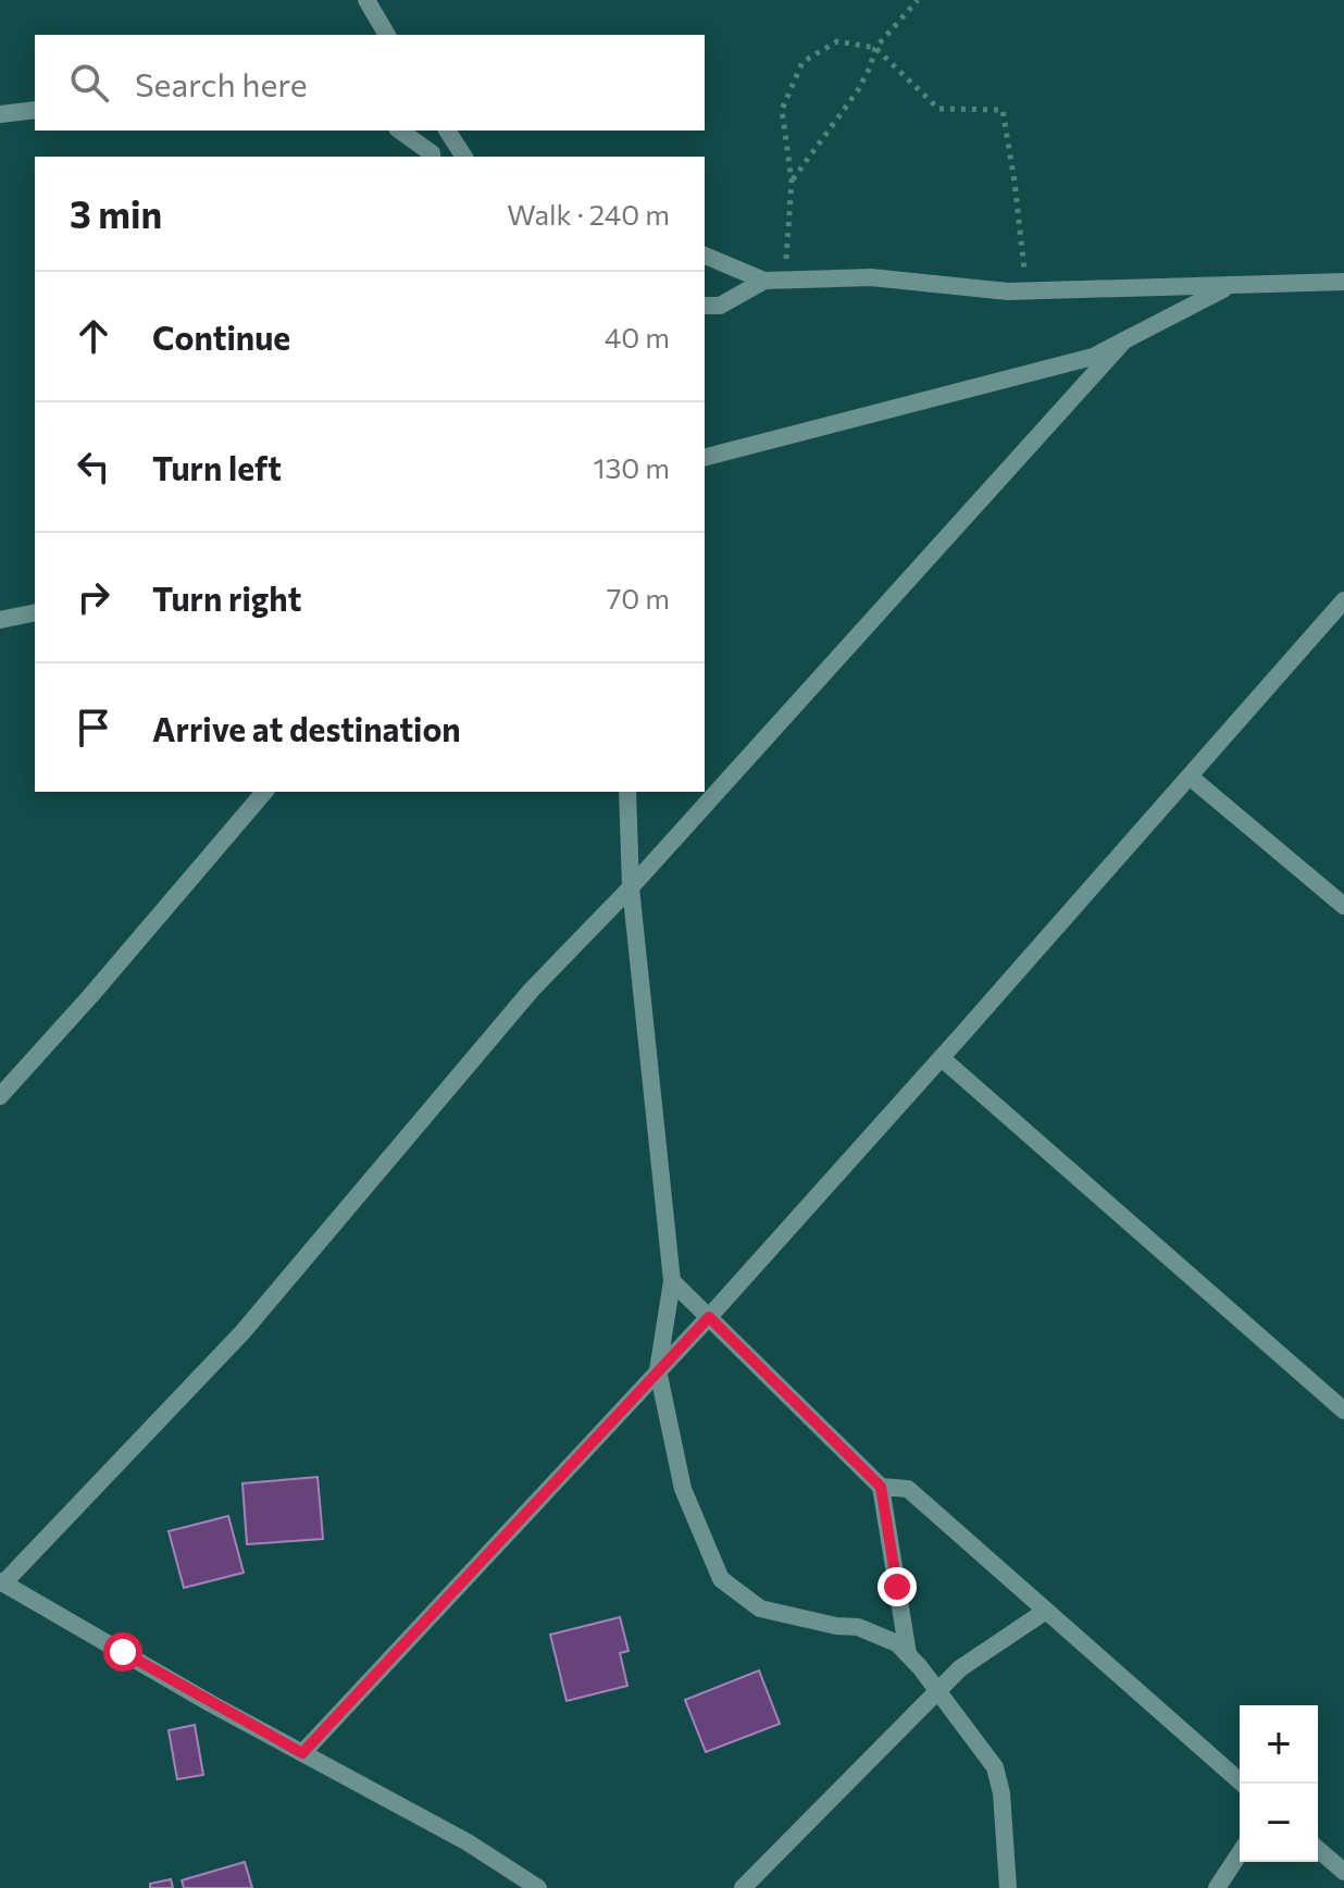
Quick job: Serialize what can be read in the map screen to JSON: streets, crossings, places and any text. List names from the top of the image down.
{
  "page": {
    "search": "Search here",
    "heading": ["3 min", "Walk · 240 m"],
    "list": [
      ["Continue", "40 m"],
      ["Turn left", "130 m"],
      ["Turn right", "70 m"],
      "Arrive at destination"
    ],
    "map_buttons": ["+", "−"]
  }
}
